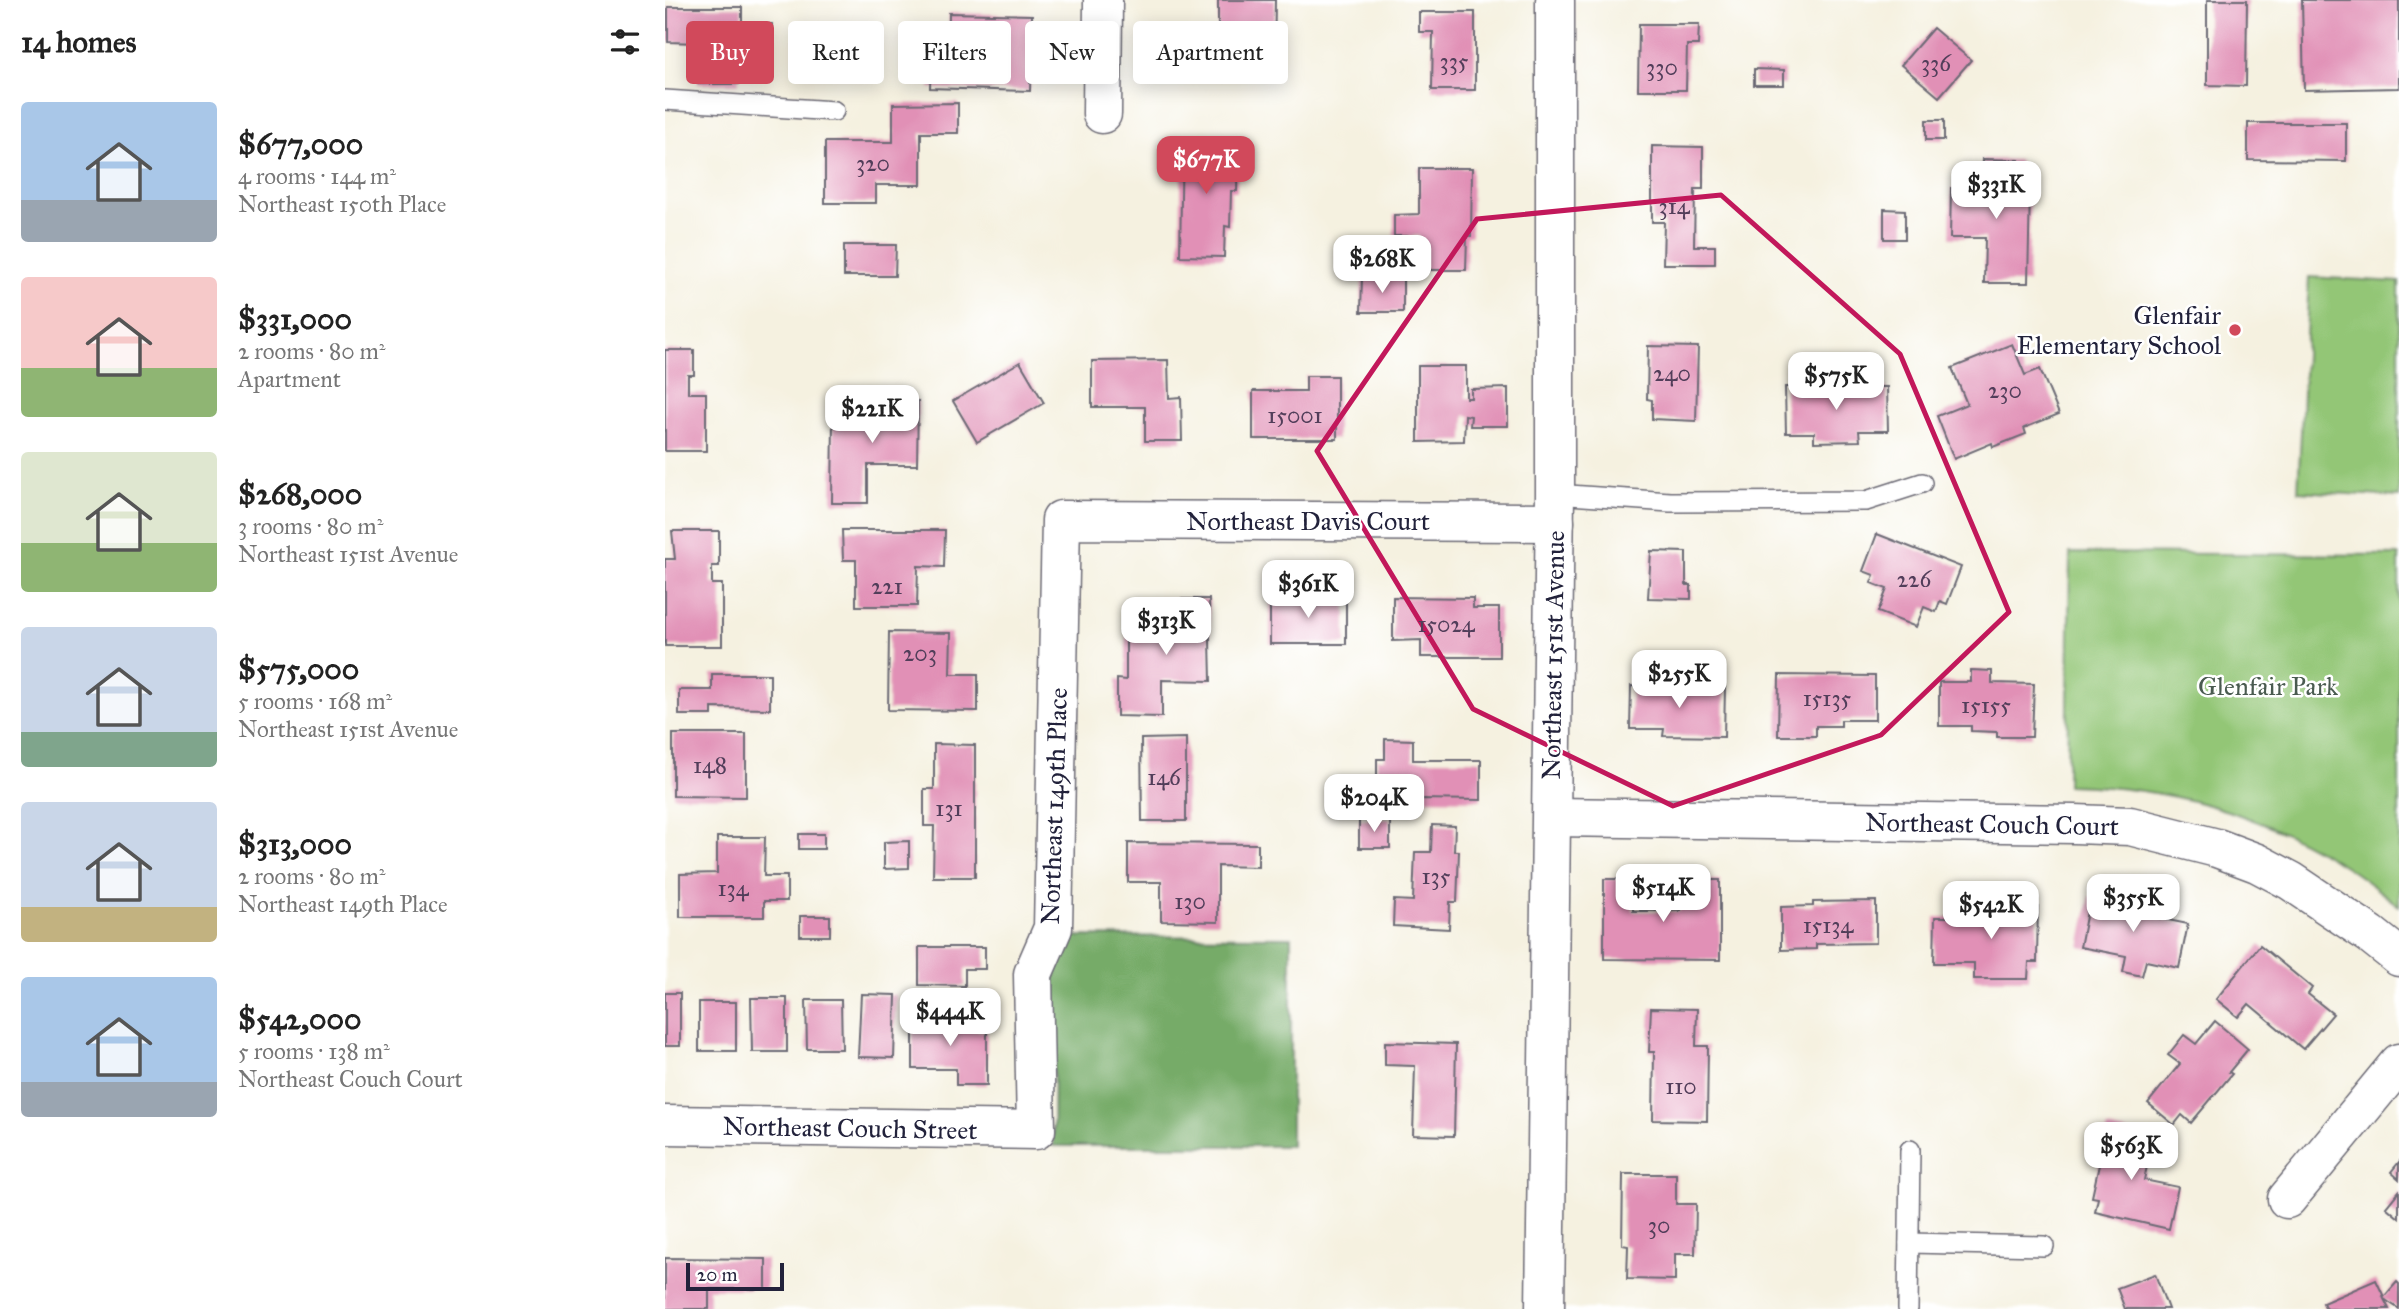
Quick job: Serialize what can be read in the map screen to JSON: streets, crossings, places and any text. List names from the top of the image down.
{
  "streets": {
    "street": [
      "Northeast Davis Court",
      "Northeast 151st Avenue",
      "Northeast 149th Place",
      "Northeast Couch Court",
      "Northeast Couch Street"
    ]
  },
  "crossings": [
    ["Northeast Davis Court", "Northeast 151st Avenue"],
    ["Northeast Davis Court", "Northeast 149th Place"],
    ["Northeast 151st Avenue", "Northeast Couch Court"],
    ["Northeast 149th Place", "Northeast Couch Street"]
  ],
  "parks": ["Glenfair Park"],
  "places": ["Glenfair Elementary School"],
  "house_numbers": [
    "335",
    "336",
    "330",
    "320",
    "314",
    "240",
    "230",
    "15001",
    "226",
    "221",
    "15024",
    "203",
    "15135",
    "15155",
    "148",
    "146",
    "131",
    "135",
    "134",
    "130",
    "15134",
    "110",
    "30"
  ],
  "scale_bar": "20 m",
  "page": {
    "heading": "14 homes",
    "chip": [
      "Buy",
      "Rent",
      "Filters",
      "New",
      "Apartment"
    ],
    "list": [
      {
        "name": "$677,000",
        "note": "4 rooms · 144 m² · Northeast 150th Place"
      },
      {
        "name": "$331,000",
        "note": "2 rooms · 80 m² · Apartment"
      },
      {
        "name": "$268,000",
        "note": "3 rooms · 80 m² · Northeast 151st Avenue"
      },
      {
        "name": "$575,000",
        "note": "5 rooms · 168 m² · Northeast 151st Avenue"
      },
      {
        "name": "$313,000",
        "note": "2 rooms · 80 m² · Northeast 149th Place"
      },
      {
        "name": "$542,000",
        "note": "5 rooms · 138 m² · Northeast Couch Court"
      }
    ],
    "price": [
      "$677K",
      "$331K",
      "$268K",
      "$575K",
      "$221K",
      "$361K",
      "$313K",
      "$255K",
      "$204K",
      "$514K",
      "$355K",
      "$542K",
      "$444K",
      "$563K"
    ],
    "scale": "20 m"
  }
}
